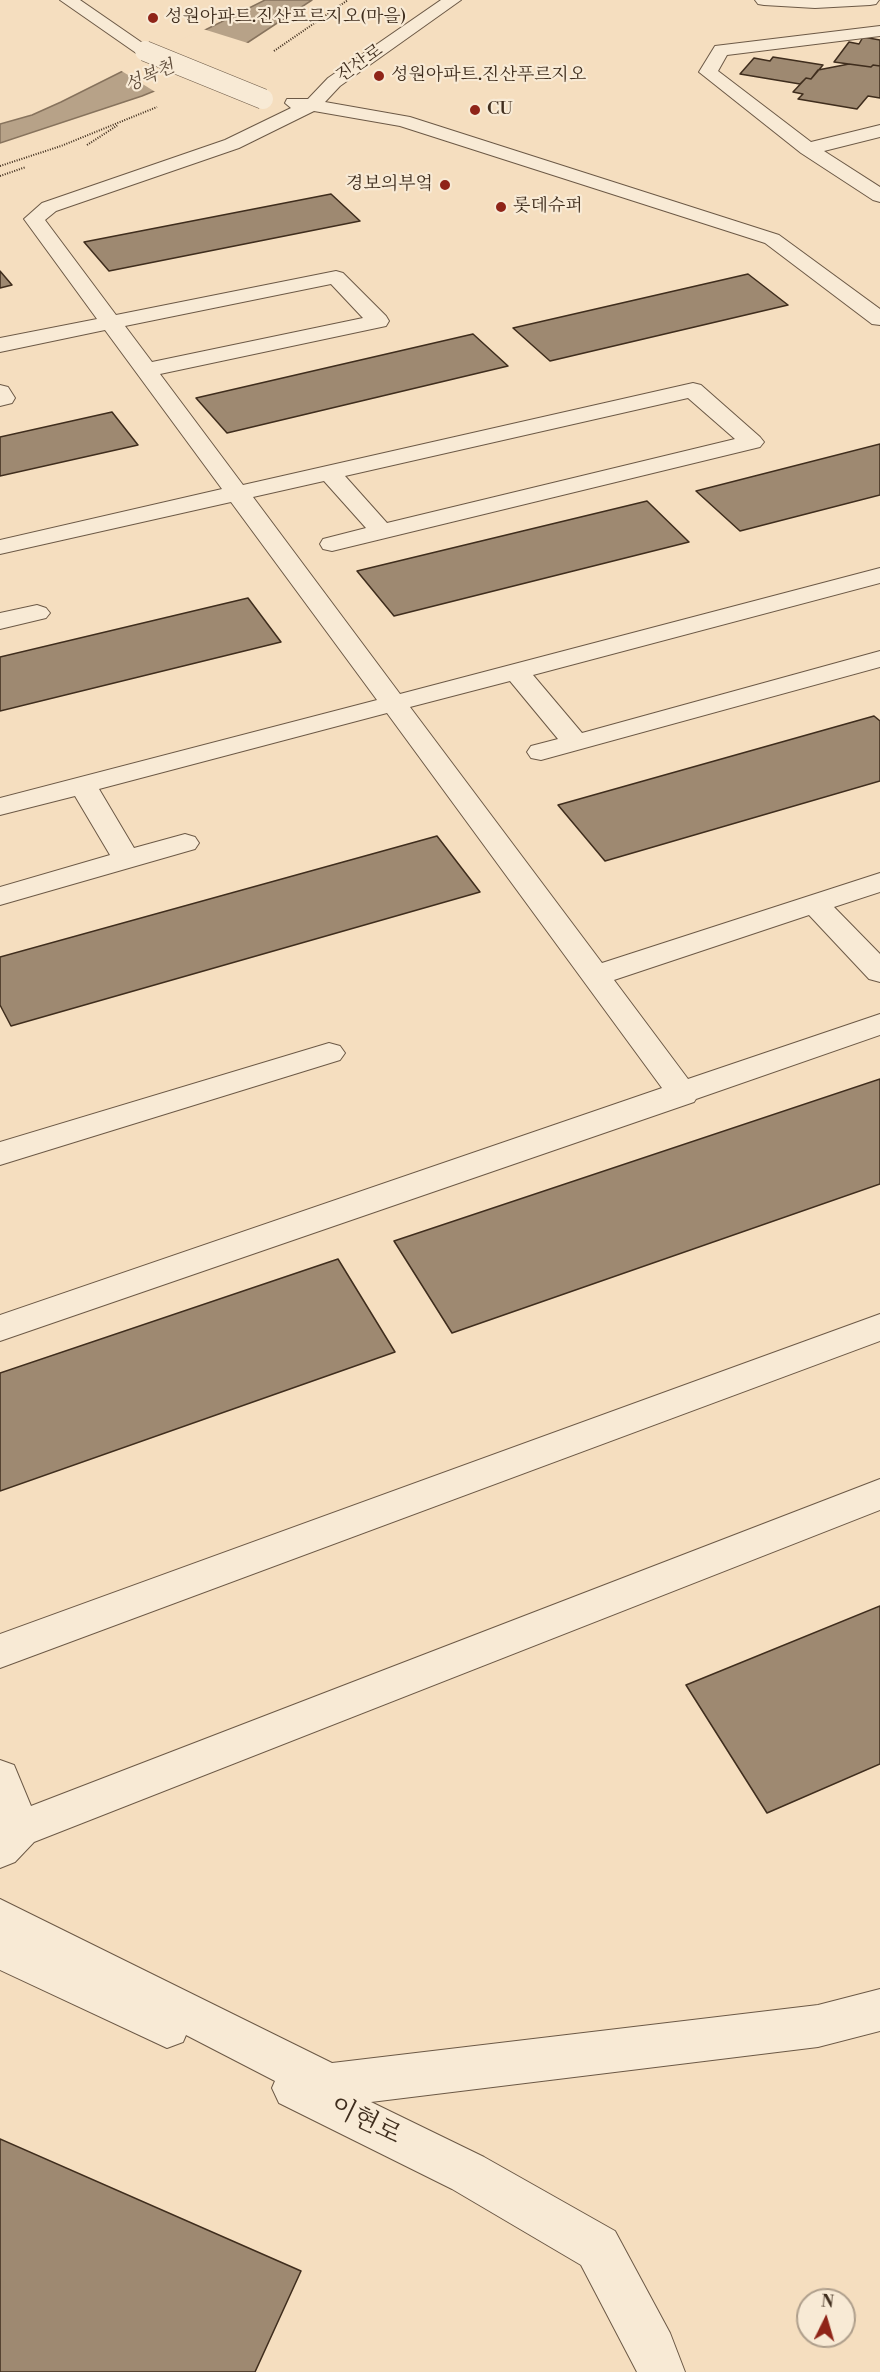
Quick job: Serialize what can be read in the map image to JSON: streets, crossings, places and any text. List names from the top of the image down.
{
  "streets": {
    "street": ["진산로", "이현로"]
  },
  "water": ["성복천"],
  "places": [
    "성원아파트.진산프르지오(마을)",
    "성원아파트.진산푸르지오",
    "CU",
    "경보의부엌",
    "롯데슈퍼"
  ],
  "north": "top"
}
